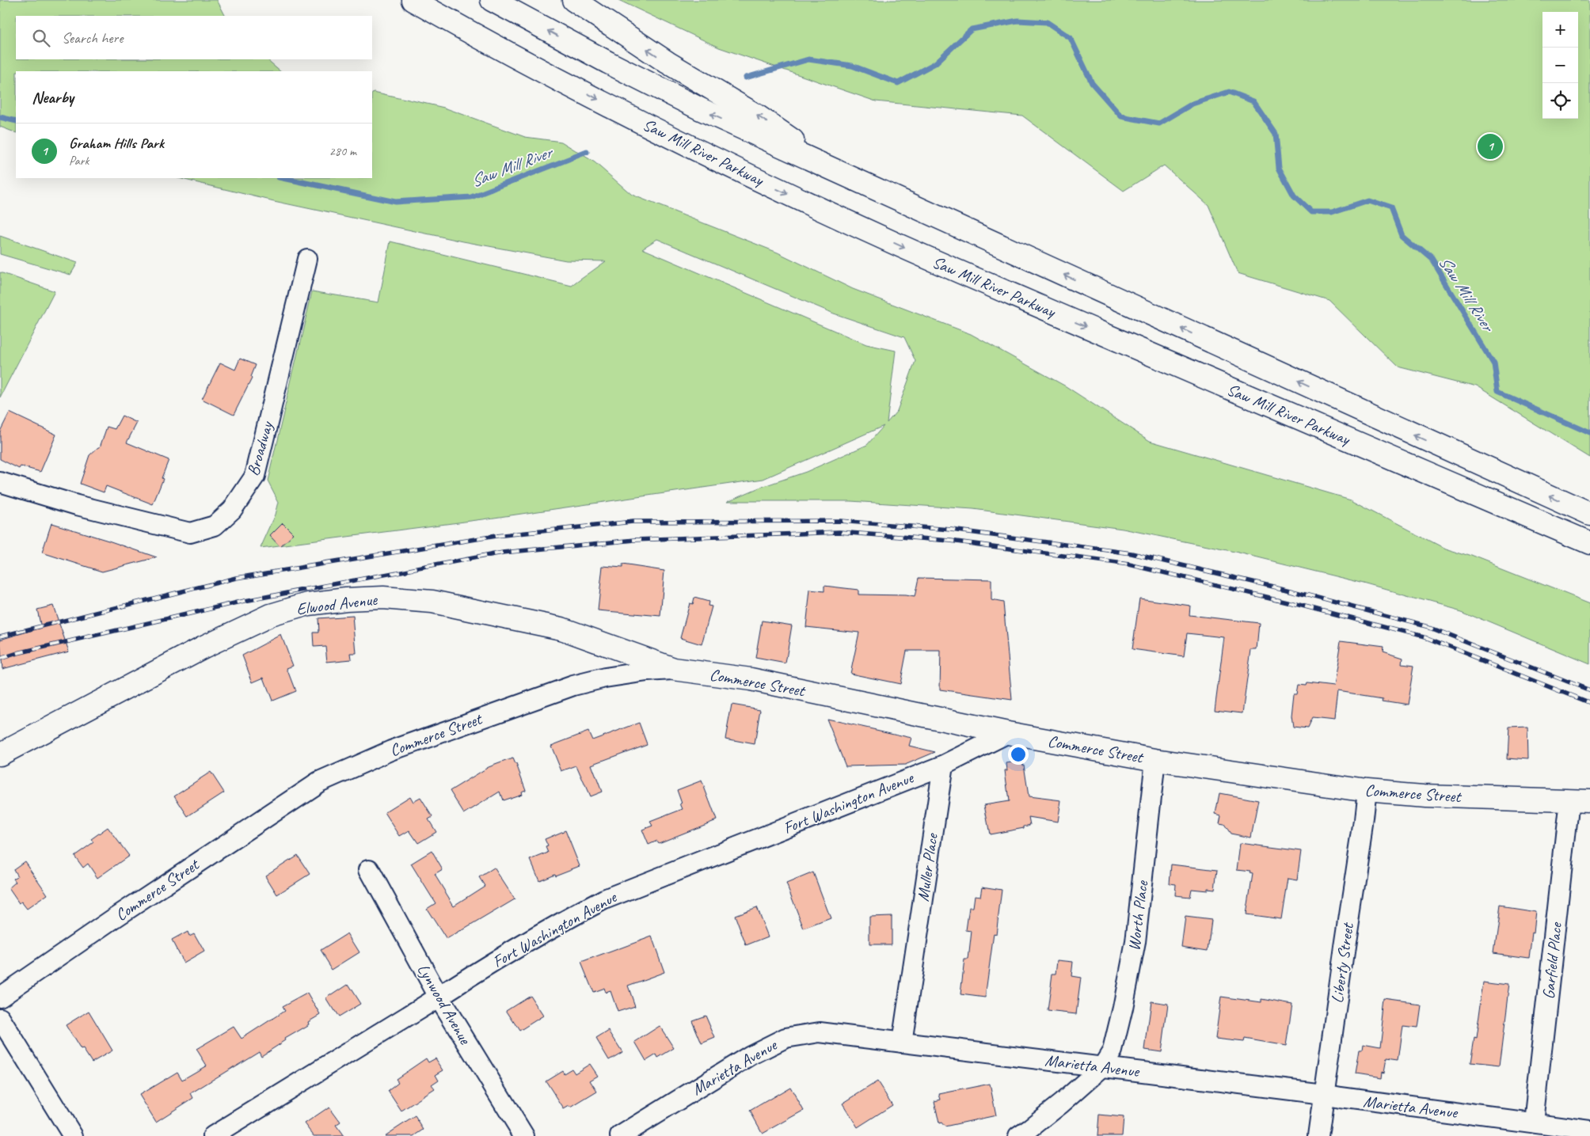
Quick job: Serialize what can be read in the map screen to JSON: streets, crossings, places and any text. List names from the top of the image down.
{
  "streets": {
    "main road": ["Saw Mill River Parkway", "Elwood Avenue", "Commerce Street"],
    "street": [
      "Broadway",
      "Fort Washington Avenue",
      "Muller Place",
      "Worth Place",
      "Garfield Place",
      "Liberty Street",
      "Lynwood Avenue",
      "Marietta Avenue"
    ]
  },
  "crossings": [
    ["Elwood Avenue", "Commerce Street"],
    ["Commerce Street", "Worth Place"],
    ["Commerce Street", "Garfield Place"],
    ["Commerce Street", "Liberty Street"],
    ["Fort Washington Avenue", "Muller Place"],
    ["Fort Washington Avenue", "Lynwood Avenue"],
    ["Muller Place", "Marietta Avenue"],
    ["Worth Place", "Marietta Avenue"],
    ["Garfield Place", "Marietta Avenue"],
    ["Liberty Street", "Marietta Avenue"]
  ],
  "water": ["Saw Mill River"],
  "page": {
    "map_buttons": ["+", "−"],
    "search": "Search here",
    "heading": "Nearby",
    "list": [
      {
        "mark": "1",
        "name": "Graham Hills Park",
        "note": "Park",
        "value": "280 m"
      }
    ],
    "pins": "1"
  }
}
